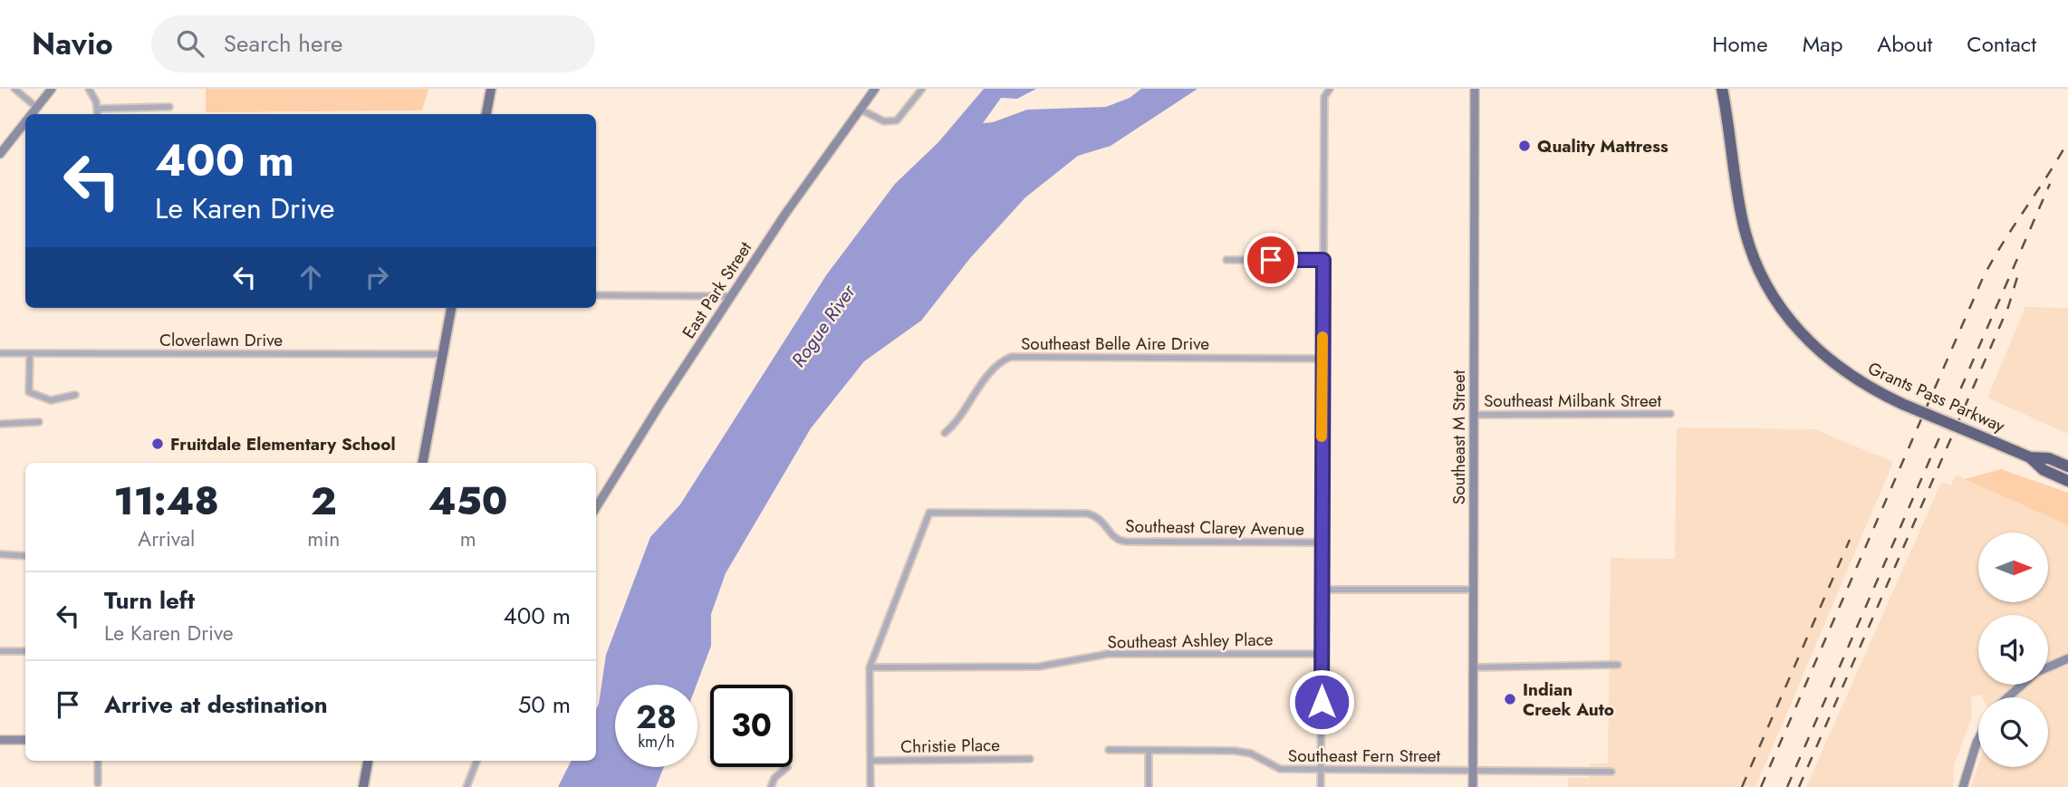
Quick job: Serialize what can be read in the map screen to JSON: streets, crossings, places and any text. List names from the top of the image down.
{
  "streets": {
    "highway": ["Grants Pass Parkway"],
    "street": [
      "East Park Street",
      "Cloverlawn Drive",
      "Southeast Belle Aire Drive",
      "Southeast Milbank Street",
      "Southeast M Street",
      "Southeast Clarey Avenue",
      "Southeast Ashley Place",
      "Christie Place",
      "Southeast Fern Street"
    ]
  },
  "crossings": [
    ["Southeast Milbank Street", "Southeast M Street"],
    ["Southeast M Street", "Southeast Fern Street"],
    ["Southeast Clarey Avenue", "Southeast Ashley Place"]
  ],
  "water": ["Rogue River"],
  "places": ["Quality Mattress", "Fruitdale Elementary School", "Indian Creek Auto"],
  "north": "right",
  "page": {
    "header": "Navio",
    "search": "Search here",
    "nav": [
      "Home",
      "Map",
      "About",
      "Contact"
    ],
    "turn": ["400 m", "Le Karen Drive"],
    "eta": [
      "11:48",
      "Arrival",
      "2",
      "min",
      "450",
      "m"
    ],
    "list": [
      {
        "name": "Turn left",
        "note": "Le Karen Drive",
        "value": "400 m"
      },
      {
        "name": "Arrive at destination",
        "value": "50 m"
      }
    ],
    "speed": "28 km/h",
    "limit": "30"
  }
}
